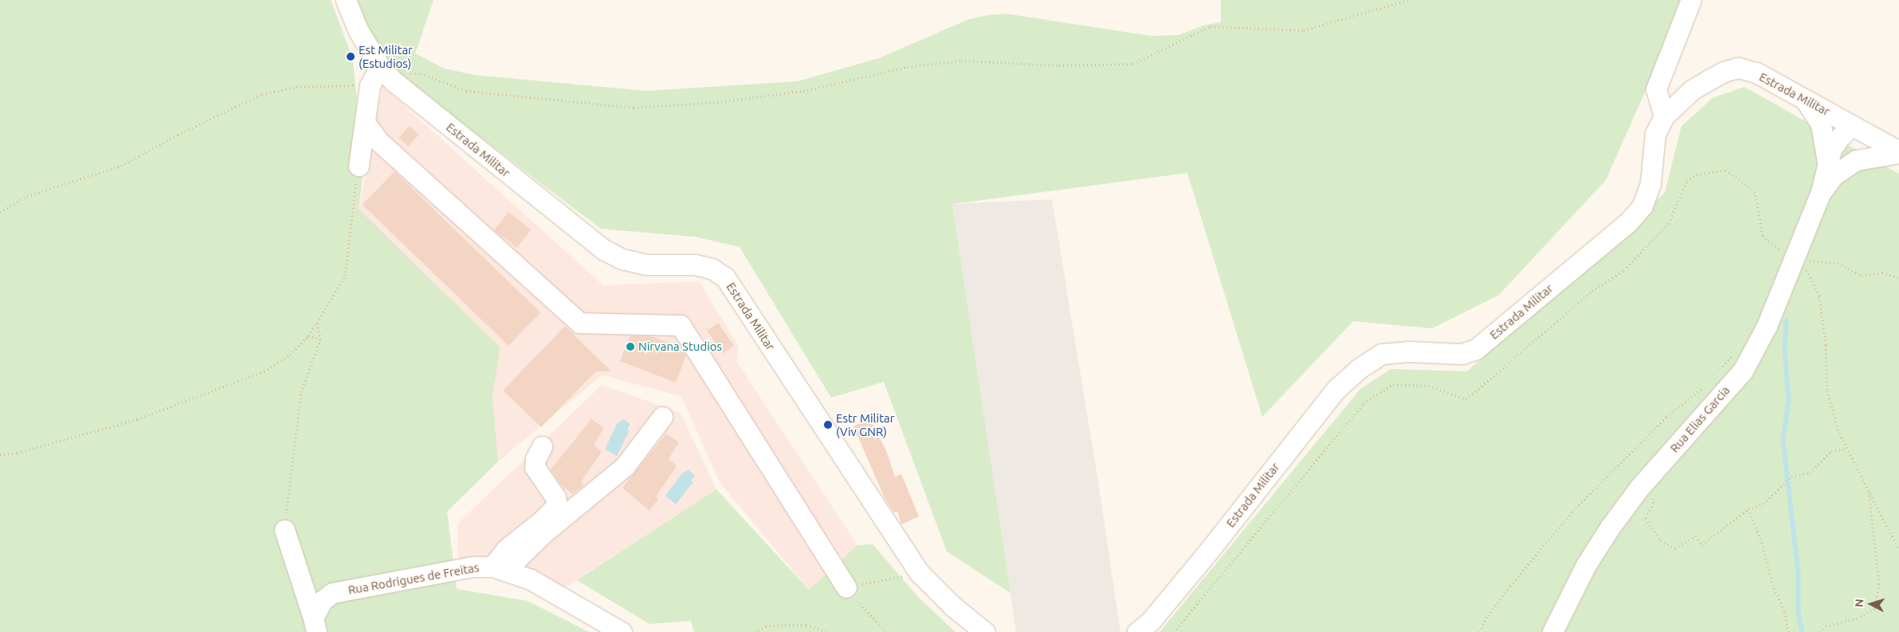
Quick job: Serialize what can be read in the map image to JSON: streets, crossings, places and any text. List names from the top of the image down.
{
  "streets": {
    "street": ["Estrada Militar", "Rua Elias Garcia", "Rua Rodrigues de Freitas"]
  },
  "crossings": [
    ["Estrada Militar", "Rua Elias Garcia"]
  ],
  "places": ["Est Militar (Estudios)", "Nirvana Studios", "Estr Militar (Viv GNR)"],
  "north": "left"
}
